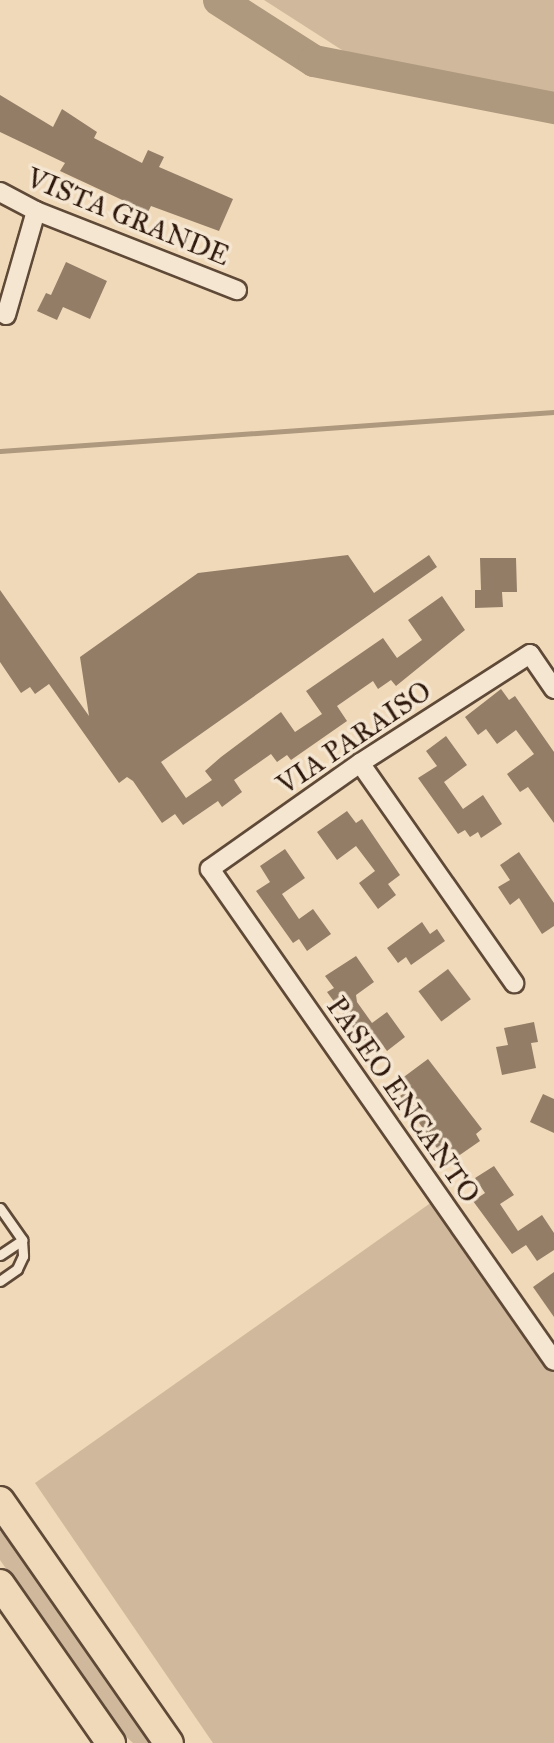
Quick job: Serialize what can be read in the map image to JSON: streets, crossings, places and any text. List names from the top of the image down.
{
  "streets": {
    "street": ["VISTA GRANDE", "VIA PARAISO", "PASEO ENCANTO"]
  },
  "crossings": [
    ["VIA PARAISO", "PASEO ENCANTO"]
  ]
}
